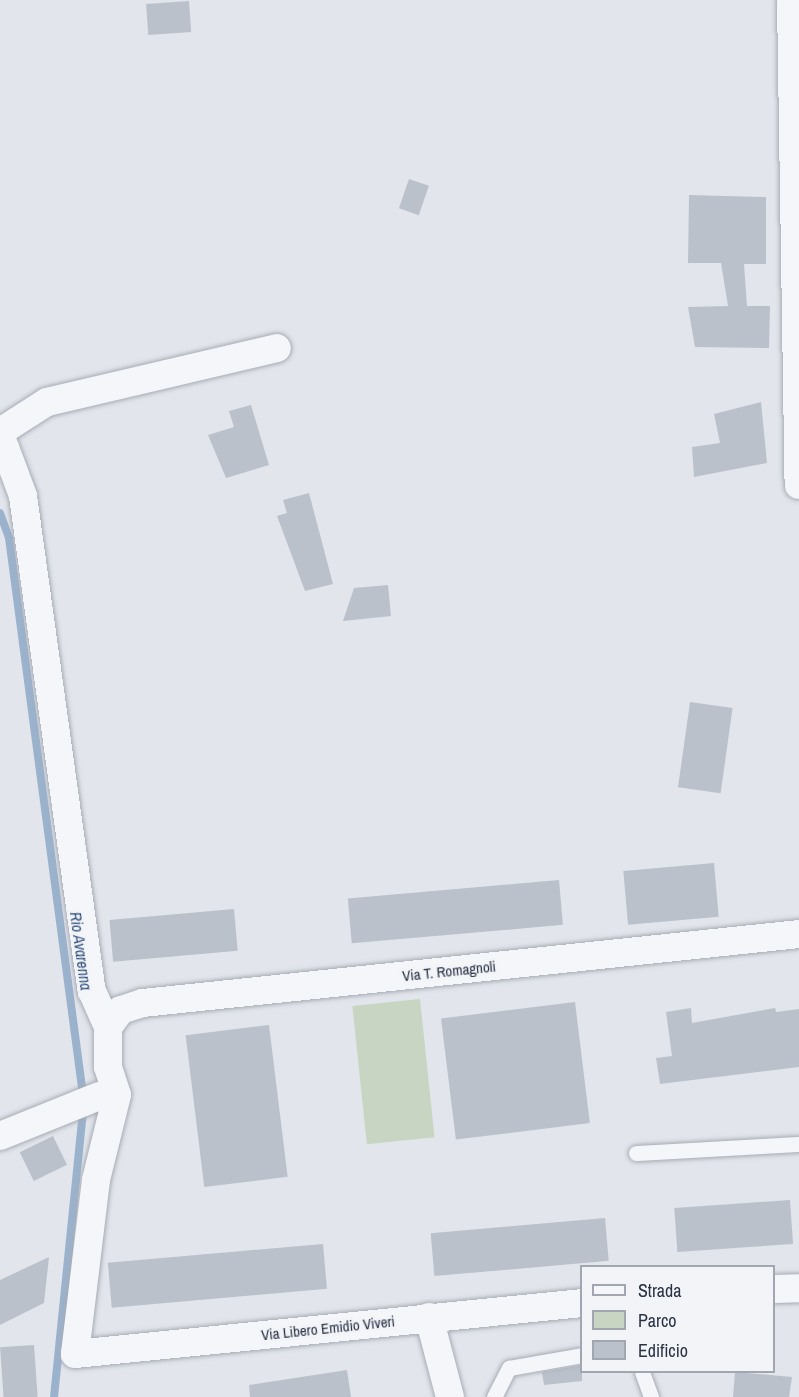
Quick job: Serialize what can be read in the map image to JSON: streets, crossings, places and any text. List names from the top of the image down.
{
  "streets": {
    "street": ["Via T. Romagnoli", "Via Libero Emidio Viveri"]
  },
  "crossings": [
    ["Via T. Romagnoli", "Via Libero Emidio Viveri"]
  ],
  "water": ["Rio Avarenna"],
  "legend": ["Strada", "Parco", "Edificio"]
}
